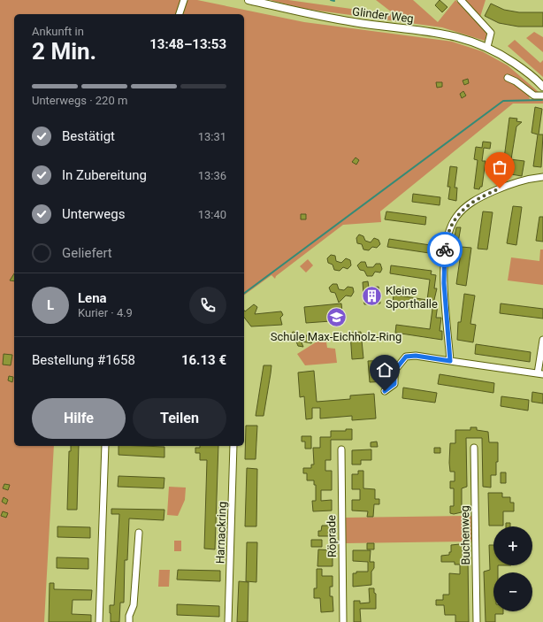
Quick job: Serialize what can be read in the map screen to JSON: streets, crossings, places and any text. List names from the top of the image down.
{
  "streets": {
    "main road": ["Glinder Weg"],
    "street": ["Harnackring", "Buchenweg", "Röprade"]
  },
  "places": {
    "building": ["Kleine Sporthalle"],
    "school or university": ["Schule Max-Eichholz-Ring"]
  },
  "page": {
    "heading": ["2 Min.", "Ankunft in", "13:48–13:53"],
    "panel": [
      "Lena",
      "Kurier · 4.9",
      "Bestellung #1658",
      "16.13 €"
    ],
    "bar": "Unterwegs · 220 m",
    "list": [
      ["Bestätigt", "13:31"],
      ["In Zubereitung", "13:36"],
      ["Unterwegs", "13:40"],
      "Geliefert"
    ],
    "round": "L",
    "buttons": ["Hilfe", "Teilen"],
    "map_buttons": ["+", "−"]
  }
}
